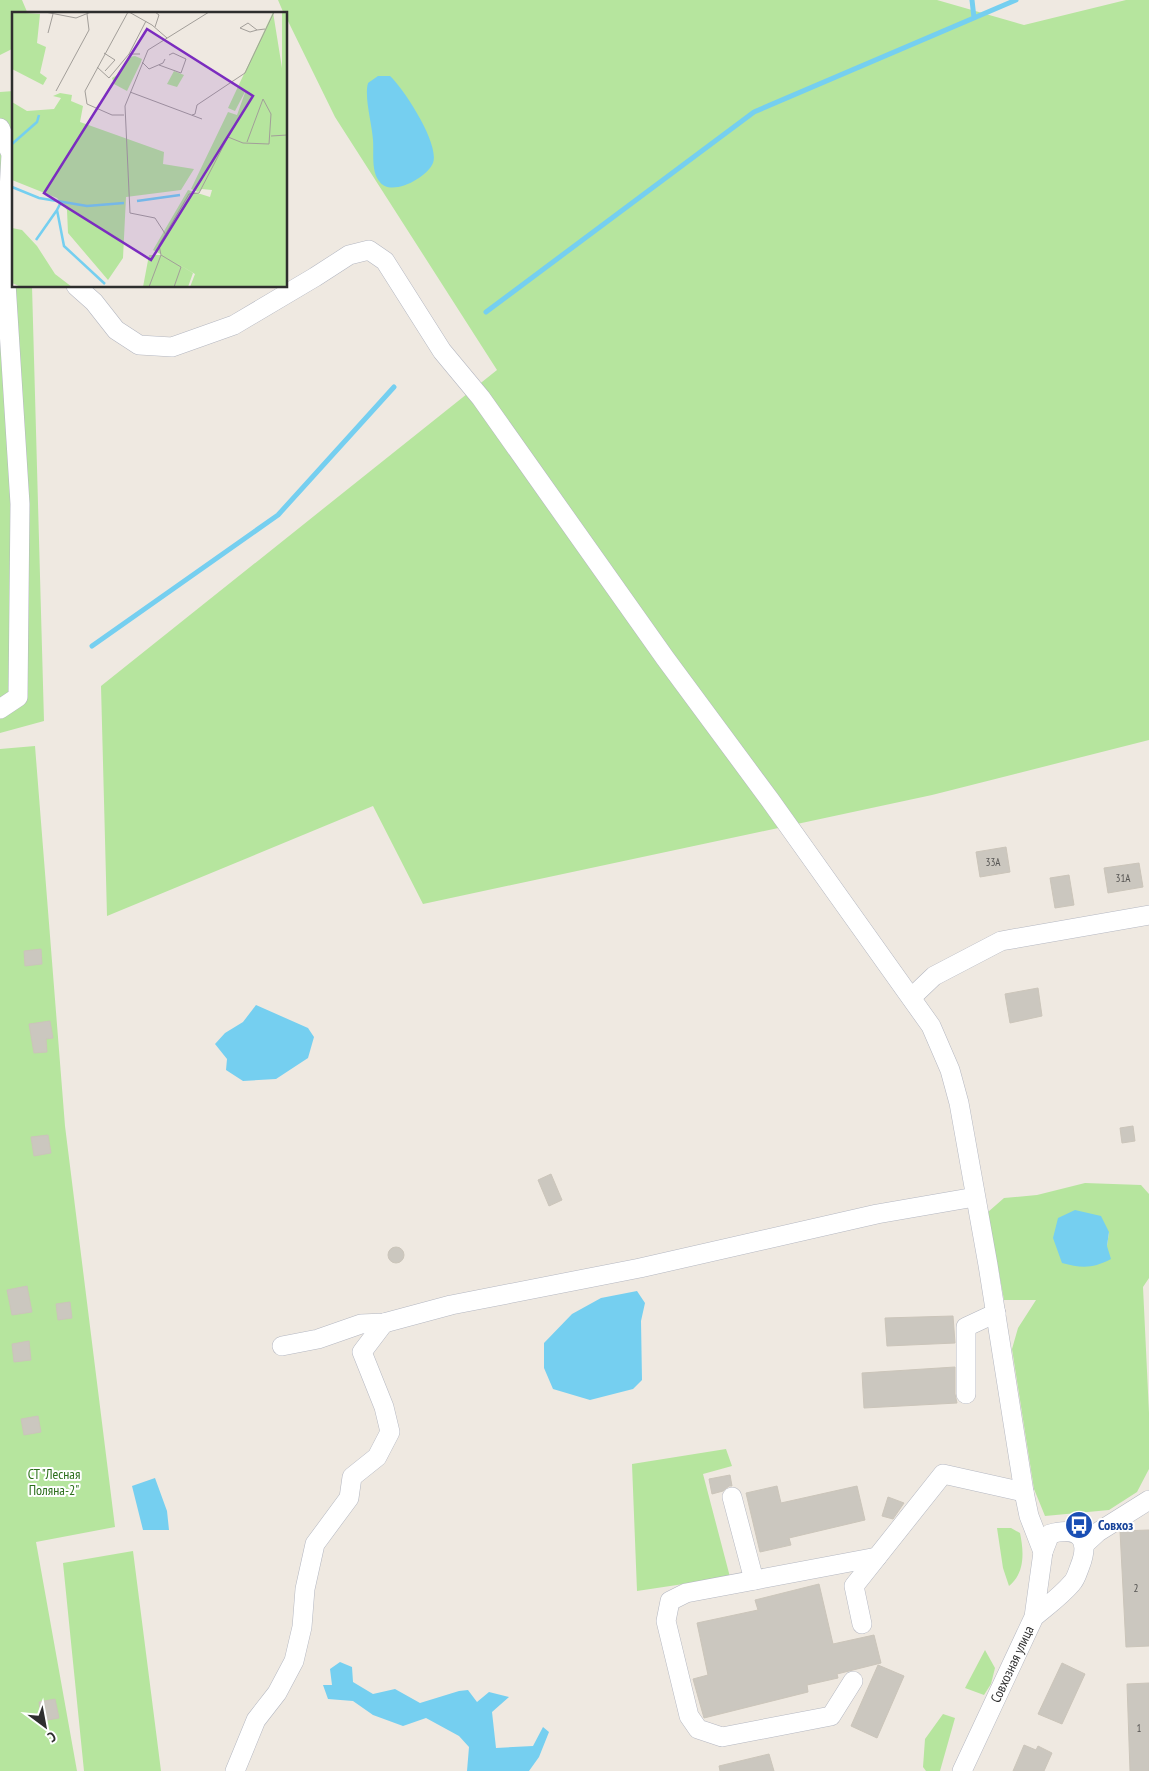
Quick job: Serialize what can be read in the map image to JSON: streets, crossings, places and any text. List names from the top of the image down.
{
  "streets": {
    "street": ["Совхозная улица"]
  },
  "parks": ["СТ \"Лесная Поляна-2\""],
  "places": {
    "bus stop": ["Совхоз"]
  },
  "house_numbers": [
    "33А",
    "31А",
    "2",
    "1"
  ],
  "north": "bottom right"
}
